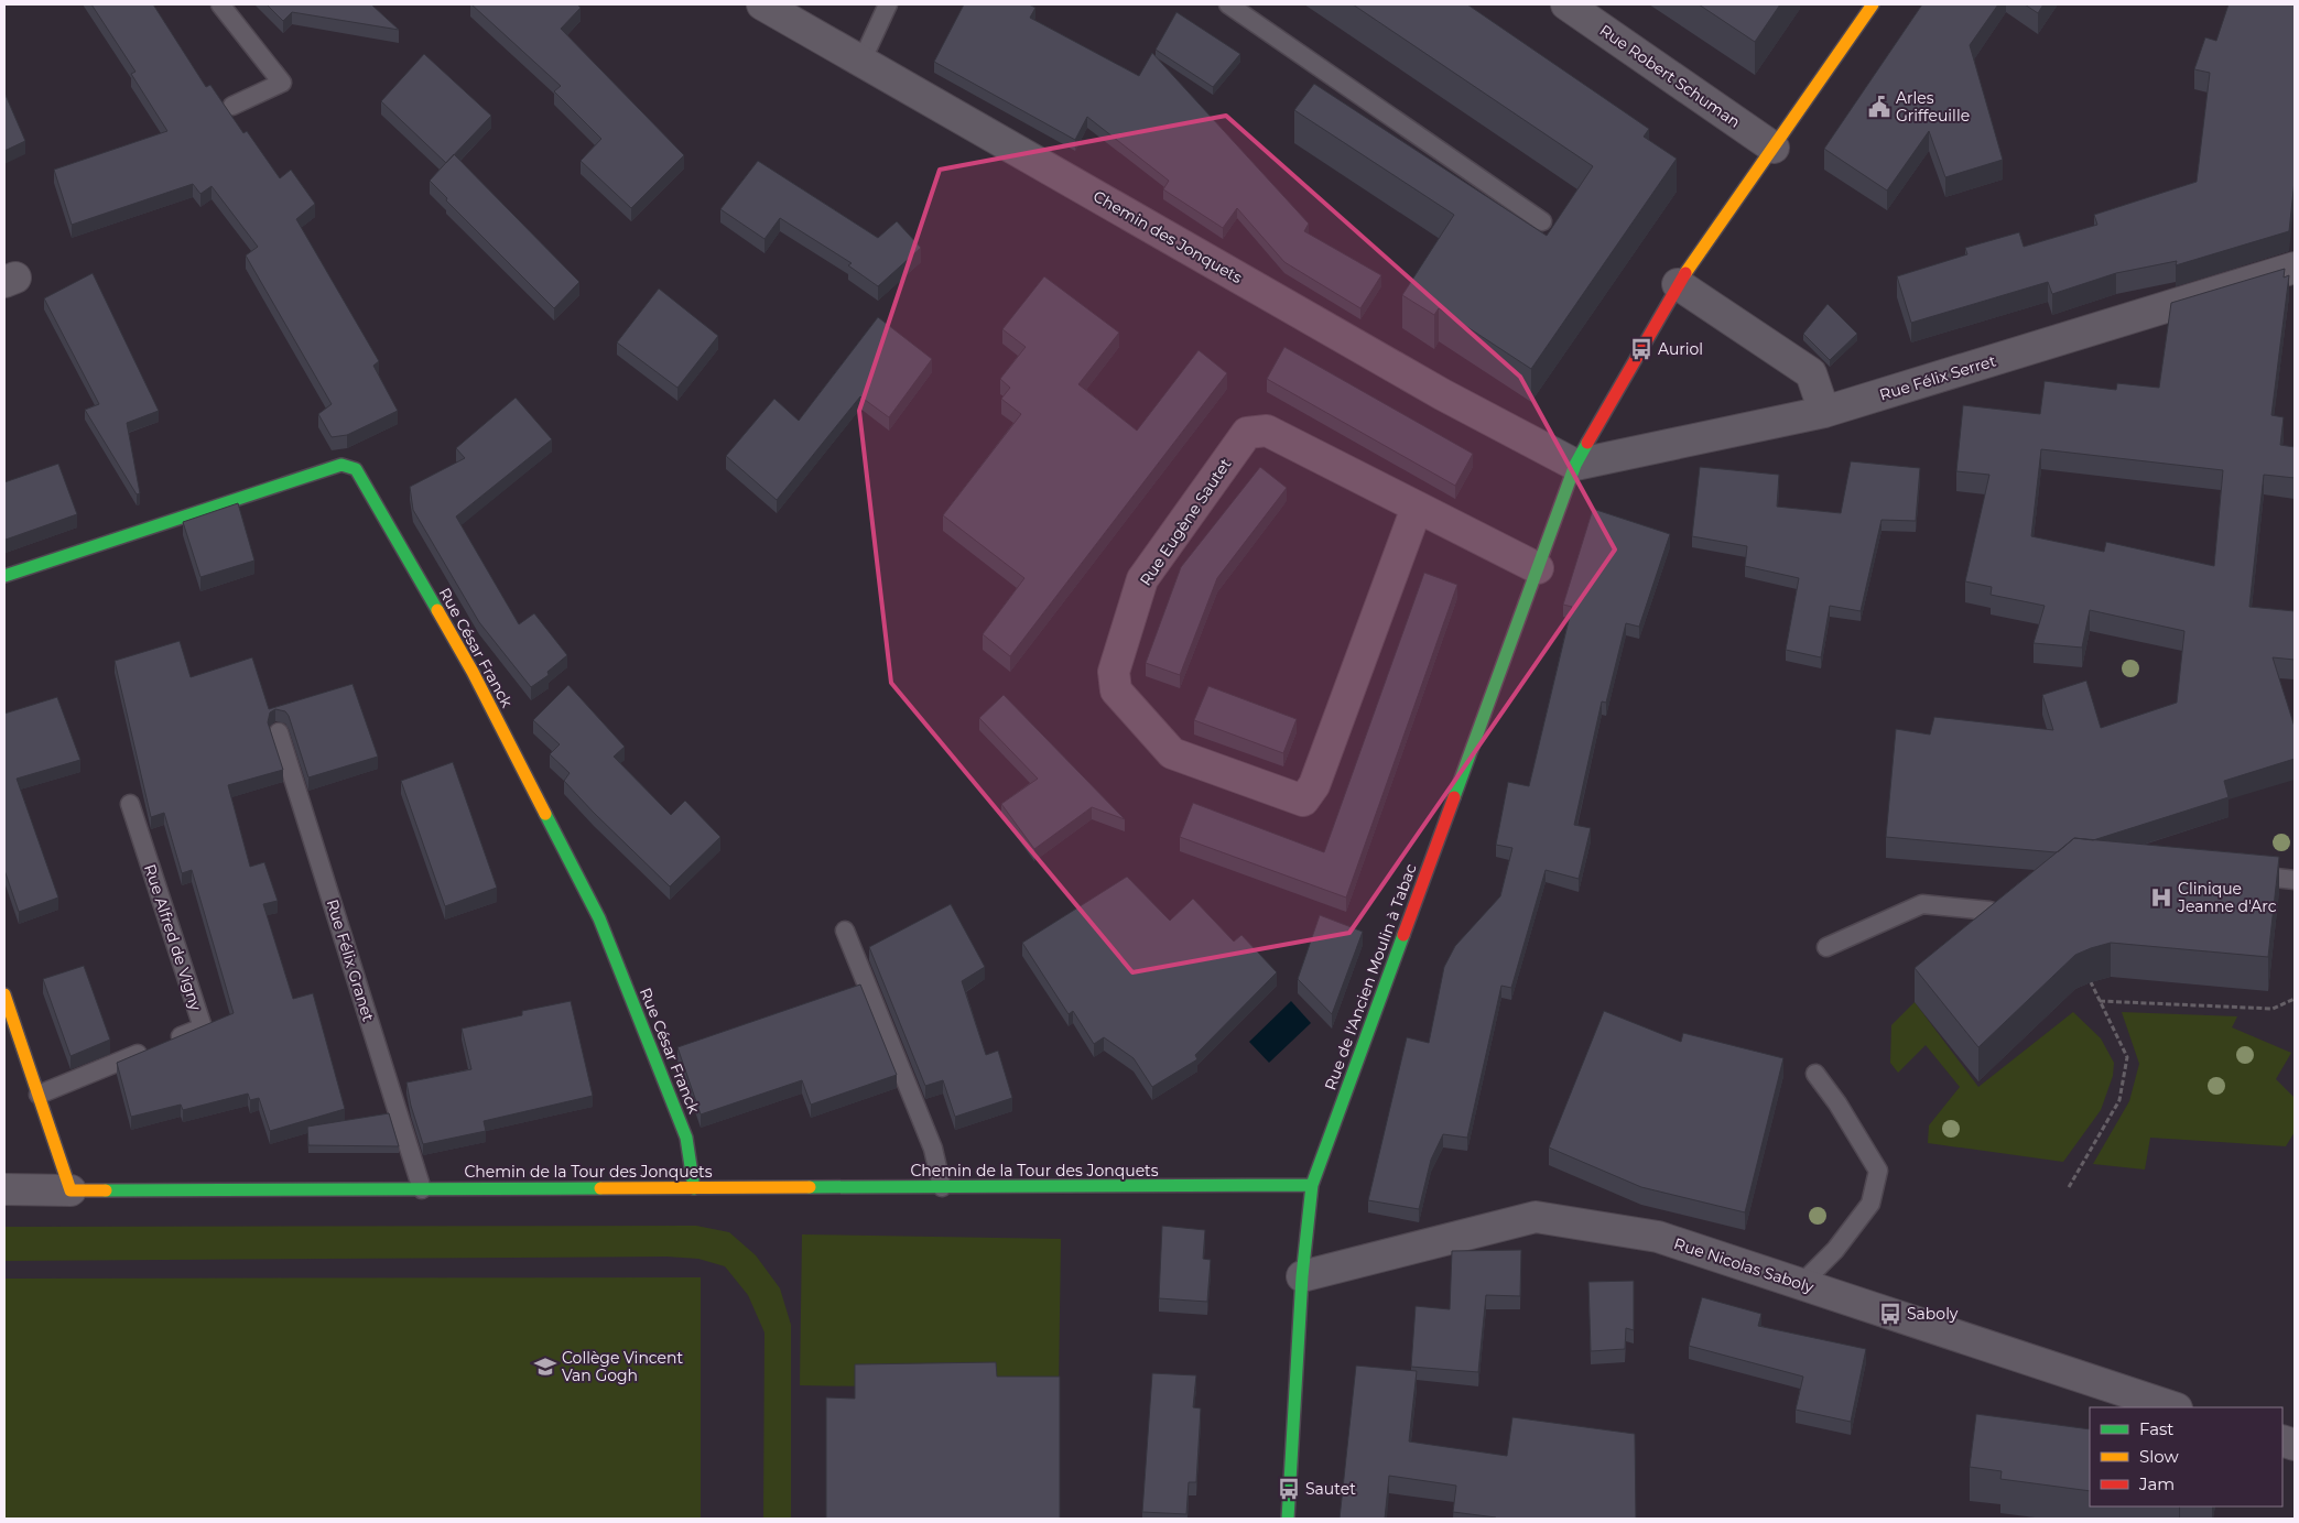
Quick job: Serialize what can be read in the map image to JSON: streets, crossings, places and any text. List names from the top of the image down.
{
  "streets": {
    "street": [
      "Rue Robert Schuman",
      "Chemin des Jonquets",
      "Rue Félix Serret",
      "Rue Eugène Sautet",
      "Rue César Franck",
      "Rue de l'Ancien Moulin à Tabac",
      "Chemin de la Tour des Jonquets",
      "Rue Nicolas Saboly"
    ],
    "lane": ["Rue Alfred de Vigny", "Rue Félix Granet"]
  },
  "crossings": [
    ["Rue Robert Schuman", "Rue de l'Ancien Moulin à Tabac"],
    ["Chemin des Jonquets", "Rue Félix Serret"],
    ["Chemin des Jonquets", "Rue de l'Ancien Moulin à Tabac"],
    ["Rue Félix Serret", "Rue de l'Ancien Moulin à Tabac"],
    ["Rue Eugène Sautet", "Rue de l'Ancien Moulin à Tabac"],
    ["Rue César Franck", "Chemin de la Tour des Jonquets"],
    ["Rue Félix Granet", "Chemin de la Tour des Jonquets"],
    ["Rue de l'Ancien Moulin à Tabac", "Chemin de la Tour des Jonquets"],
    ["Rue de l'Ancien Moulin à Tabac", "Rue Nicolas Saboly"]
  ],
  "places": {
    "public building": ["Arles Griffeuille"],
    "bus stop": ["Auriol", "Saboly", "Sautet"],
    "hospital": ["Clinique Jeanne d'Arc"],
    "school or university": ["Collège Vincent Van Gogh"]
  },
  "legend": ["Fast", "Slow", "Jam"]
}
